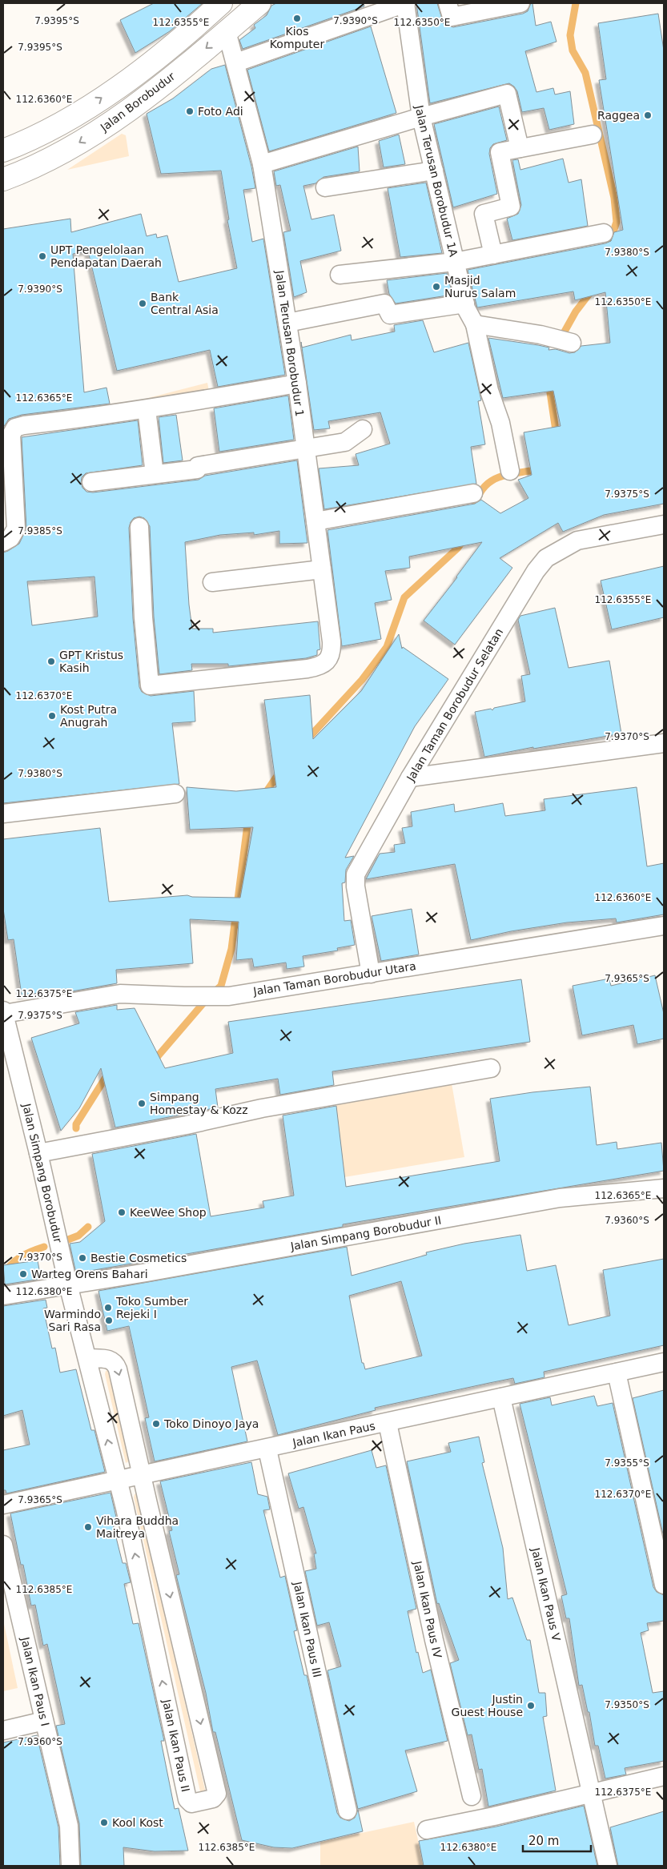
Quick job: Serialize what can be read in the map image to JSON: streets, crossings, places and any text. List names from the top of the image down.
{
  "streets": {
    "main road": ["Jalan Borobudur"],
    "street": [
      "Jalan Terusan Borobudur 1A",
      "Jalan Terusan Borobudur 1",
      "Jalan Taman Borobudur Selatan",
      "Jalan Taman Borobudur Utara",
      "Jalan Simpang Borobudur",
      "Jalan Simpang Borobudur II",
      "Jalan Ikan Paus",
      "Jalan Ikan Paus V",
      "Jalan Ikan Paus IV",
      "Jalan Ikan Paus III",
      "Jalan Ikan Paus I",
      "Jalan Ikan Paus II"
    ]
  },
  "crossings": [
    ["Jalan Borobudur", "Jalan Terusan Borobudur 1"],
    ["Jalan Taman Borobudur Selatan", "Jalan Taman Borobudur Utara"],
    ["Jalan Taman Borobudur Utara", "Jalan Simpang Borobudur"],
    ["Jalan Simpang Borobudur", "Jalan Simpang Borobudur II"],
    ["Jalan Simpang Borobudur", "Jalan Ikan Paus"],
    ["Jalan Simpang Borobudur", "Jalan Ikan Paus II"],
    ["Jalan Ikan Paus", "Jalan Ikan Paus V"],
    ["Jalan Ikan Paus", "Jalan Ikan Paus IV"],
    ["Jalan Ikan Paus", "Jalan Ikan Paus III"],
    ["Jalan Ikan Paus", "Jalan Ikan Paus II"]
  ],
  "places": [
    "Kios Komputer",
    "Foto Adi",
    "Raggea",
    "UPT Pengelolaan Pendapatan Daerah",
    "Masjid Nurus Salam",
    "Bank Central Asia",
    "GPT Kristus Kasih",
    "Kost Putra Anugrah",
    "Simpang Homestay & Kozz",
    "KeeWee Shop",
    "Bestie Cosmetics",
    "Warteg Orens Bahari",
    "Toko Sumber Rejeki I",
    "Warmindo Sari Rasa",
    "Toko Dinoyo Jaya",
    "Vihara Buddha Maitreya",
    "Justin Guest House",
    "Kool Kost"
  ],
  "scale_bar": "20 m",
  "coordinates": [
    "7.9395°S",
    "7.9390°S",
    "112.6355°E",
    "112.6350°E",
    "112.6360°E",
    "7.9380°S",
    "112.6365°E",
    "7.9375°S",
    "7.9385°S",
    "112.6370°E",
    "7.9370°S",
    "7.9365°S",
    "112.6375°E",
    "7.9360°S",
    "112.6380°E",
    "7.9355°S",
    "112.6385°E",
    "7.9350°S"
  ]
}
